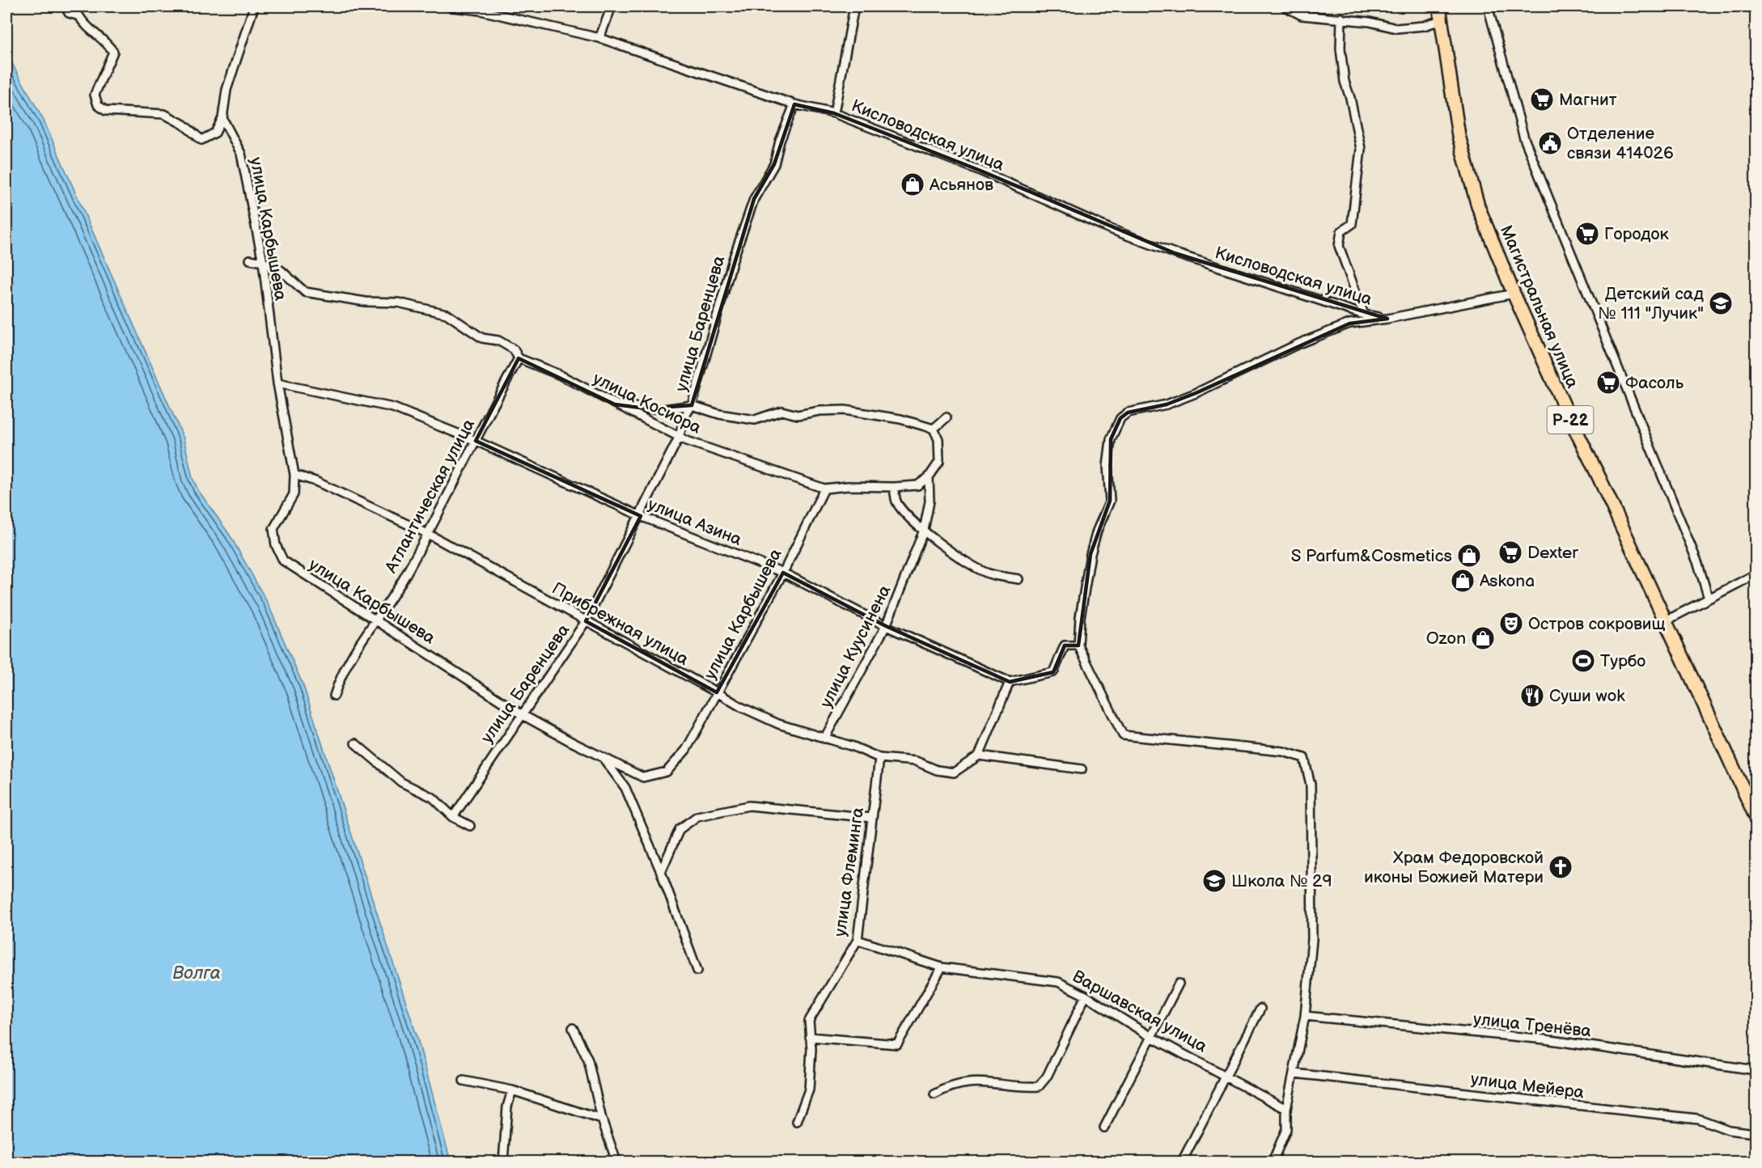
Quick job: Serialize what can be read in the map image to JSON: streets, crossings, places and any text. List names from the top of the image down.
{
  "streets": {
    "highway": ["Магистральная улица", "Р-22"],
    "street": [
      "Кисловодская улица",
      "улица Карбышева",
      "улица Баренцева",
      "улица Косиора",
      "Атлантическая улица",
      "улица Азина",
      "Прибрежная улица",
      "улица Куусинена",
      "улица Флеминга",
      "Варшавская улица",
      "улица Тренёва",
      "улица Мейера"
    ]
  },
  "crossings": [
    ["Кисловодская улица", "улица Баренцева"],
    ["улица Карбышева", "улица Баренцева"],
    ["улица Карбышева", "улица Косиора"],
    ["улица Карбышева", "Атлантическая улица"],
    ["улица Карбышева", "улица Азина"],
    ["улица Карбышева", "Прибрежная улица"],
    ["улица Баренцева", "улица Косиора"],
    ["улица Баренцева", "улица Азина"],
    ["улица Баренцева", "Прибрежная улица"],
    ["улица Косиора", "Атлантическая улица"],
    ["улица Косиора", "улица Куусинена"],
    ["Атлантическая улица", "улица Азина"],
    ["Атлантическая улица", "Прибрежная улица"],
    ["улица Азина", "улица Куусинена"],
    ["Прибрежная улица", "улица Куусинена"],
    ["Прибрежная улица", "улица Флеминга"],
    ["улица Флеминга", "Варшавская улица"]
  ],
  "water": ["Волга"],
  "places": {
    "supermarket": [
      "Магнит",
      "Городок",
      "Фасоль",
      "Dexter"
    ],
    "public building": ["Отделение связи 414026"],
    "shop": [
      "Асьянов",
      "S Parfum&Cosmetics",
      "Askona",
      "Ozon"
    ],
    "school or university": ["Детский сад № 111 \"Лучик\"", "Школа № 29"],
    "theatre": ["Остров сокровищ"],
    "sports": ["Турбо"],
    "restaurant": ["Суши wok"],
    "church": ["Храм Федоровской иконы Божией Матери"]
  }
}
